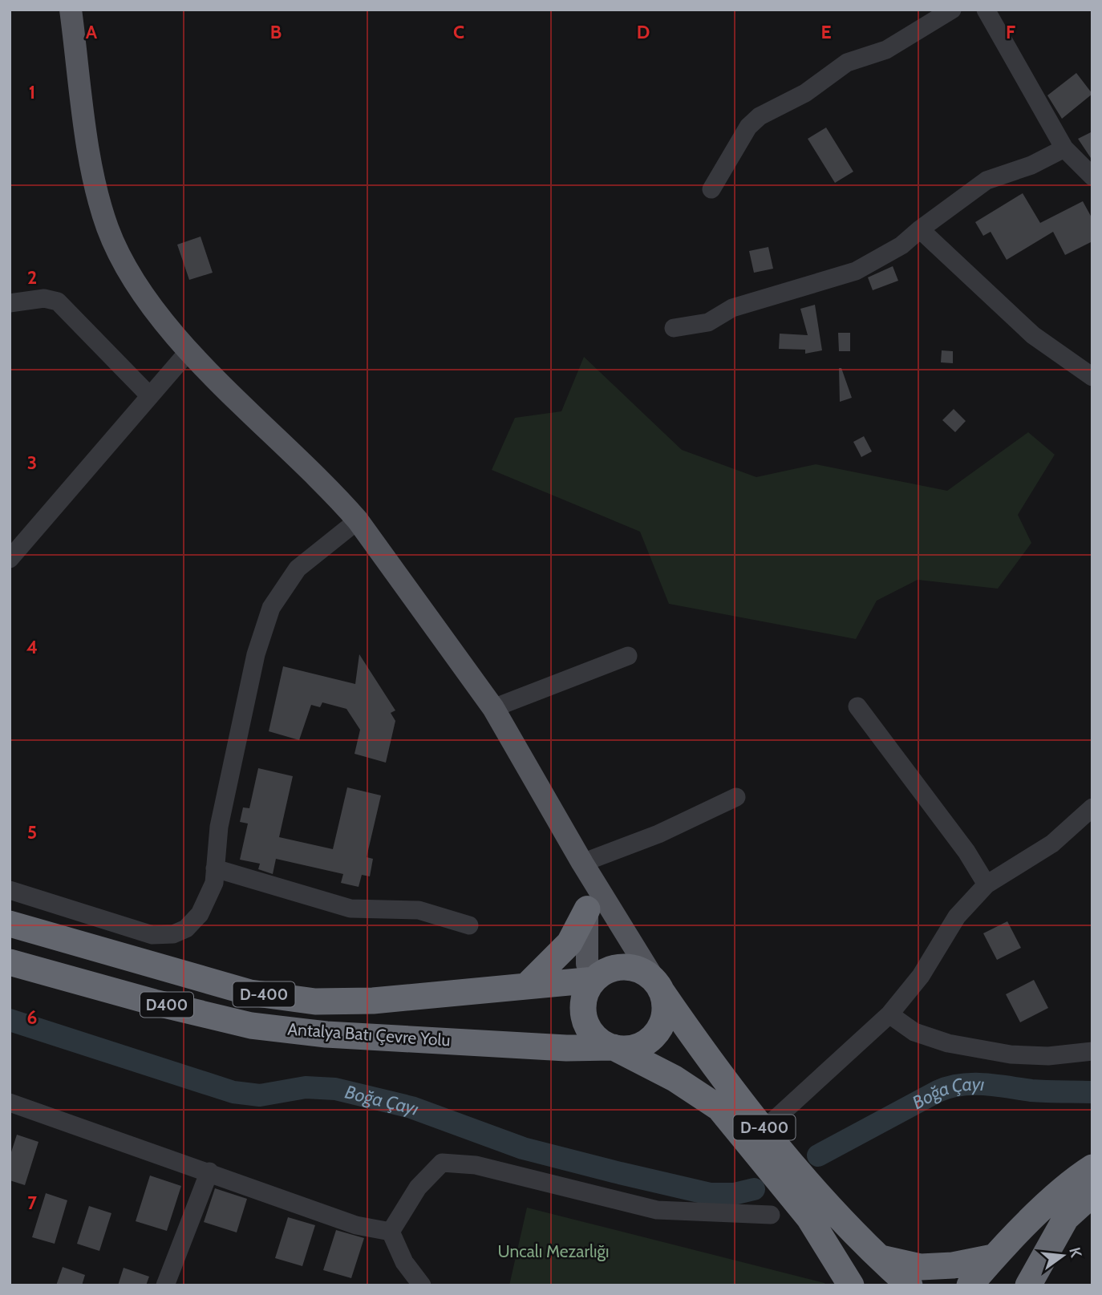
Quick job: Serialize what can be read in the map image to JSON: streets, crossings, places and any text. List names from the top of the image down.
{
  "streets": {
    "highway": ["D-400", "D400", "Antalya Batı Çevre Yolu"]
  },
  "crossings": [
    ["D-400", "Antalya Batı Çevre Yolu"]
  ],
  "water": ["Boğa Çayı"],
  "parks": ["Uncalı Mezarlığı"],
  "north": "right",
  "grid": {
    "columns": [
      "A",
      "B",
      "C",
      "D",
      "E",
      "F"
    ],
    "rows": [
      "1",
      "2",
      "3",
      "4",
      "5",
      "6",
      "7"
    ]
  }
}
